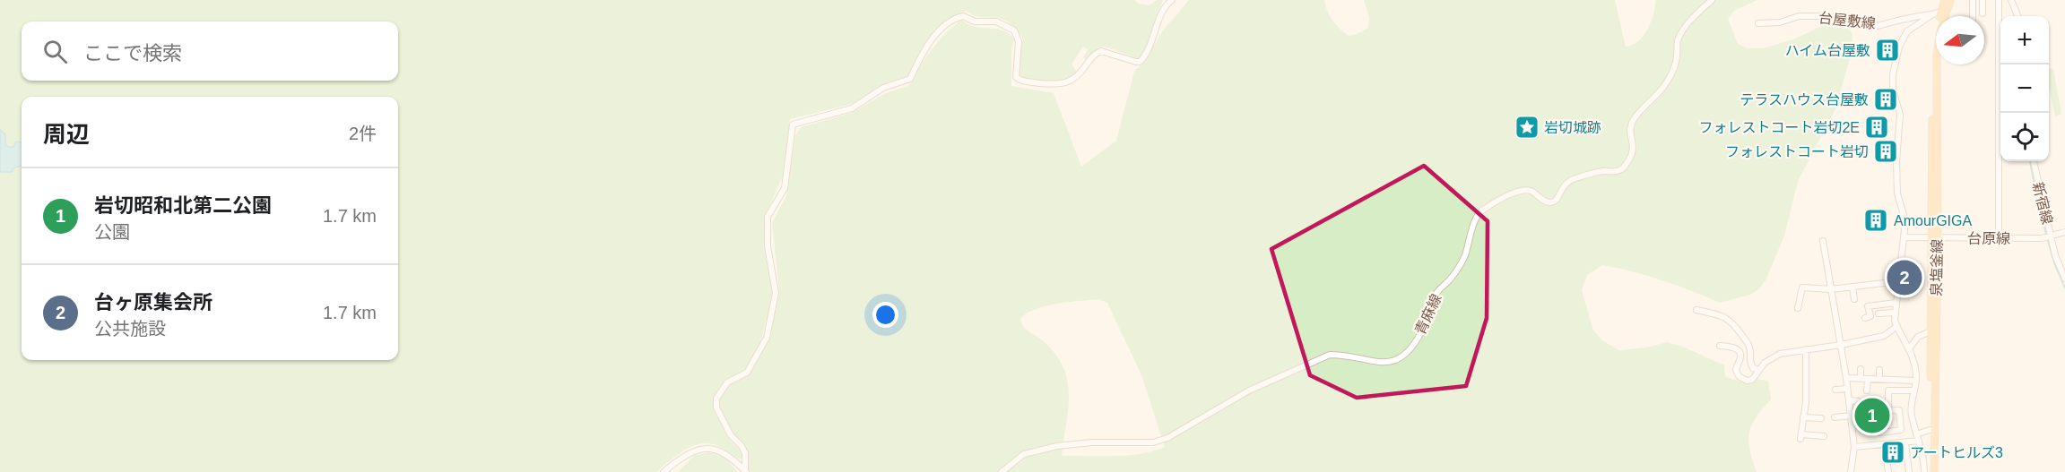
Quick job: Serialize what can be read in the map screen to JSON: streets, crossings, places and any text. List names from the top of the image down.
{
  "streets": {
    "main road": ["泉塩釜線"],
    "street": [
      "台屋敷線",
      "新宿線",
      "台原線",
      "青麻線"
    ]
  },
  "crossings": [
    ["台屋敷線", "泉塩釜線"],
    ["新宿線", "台原線"],
    ["台原線", "泉塩釜線"]
  ],
  "places": {
    "building": [
      "ハイム台屋敷",
      "テラスハウス台屋敷",
      "フォレストコート岩切2E",
      "フォレストコート岩切",
      "AmourGIGA",
      "アートヒルズ3"
    ],
    "place": ["岩切城跡"]
  },
  "north": "left",
  "page": {
    "map_buttons": ["+", "−"],
    "search": "ここで検索",
    "heading": ["周辺", "2件"],
    "list": [
      {
        "mark": "1",
        "name": "岩切昭和北第二公園",
        "note": "公園",
        "value": "1.7 km"
      },
      {
        "mark": "2",
        "name": "台ヶ原集会所",
        "note": "公共施設",
        "value": "1.7 km"
      }
    ],
    "pins": ["2", "1"]
  }
}
